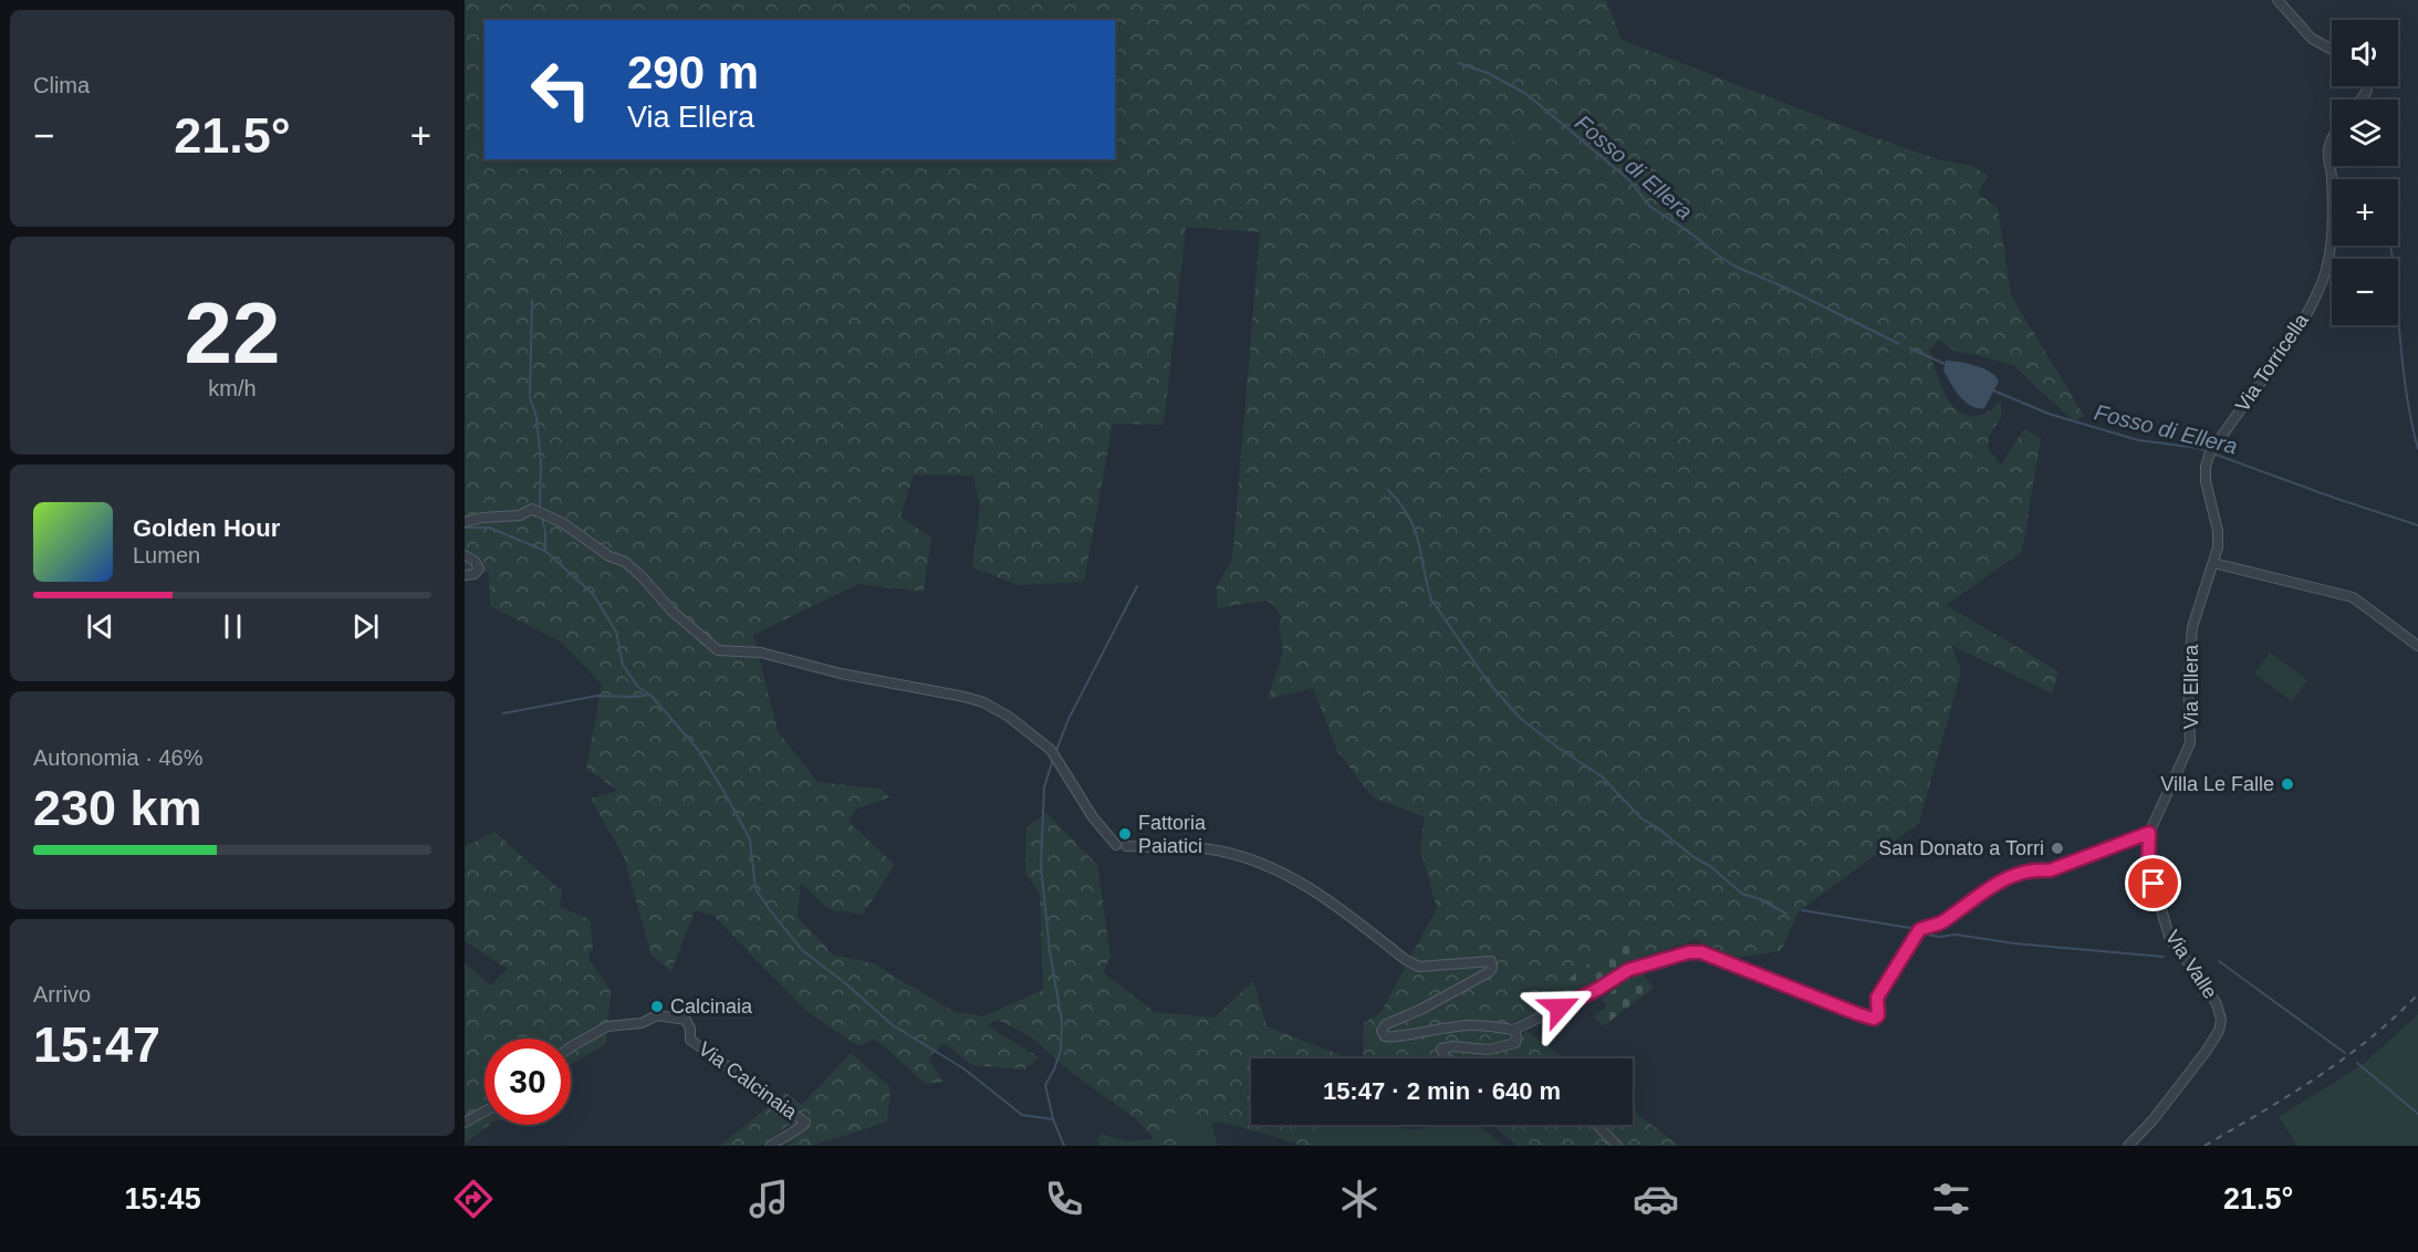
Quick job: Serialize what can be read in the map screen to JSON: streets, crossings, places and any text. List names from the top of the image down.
{
  "streets": {
    "street": [
      "Via Torricella",
      "Via Ellera",
      "Via Valle",
      "Via Calcinaia"
    ]
  },
  "crossings": [
    ["Via Torricella", "Via Ellera"],
    ["Via Ellera", "Via Valle"]
  ],
  "water": ["Fosso di Ellera"],
  "places": [
    "Villa Le Falle",
    "Fattoria Paiatici",
    "San Donato a Torri",
    "Calcinaia"
  ],
  "page": {
    "tile": [
      "Clima",
      ["22", "km/h"],
      ["Autonomia · 46%", "230 km"],
      ["Arrivo", "15:47"]
    ],
    "map_buttons": ["+", "−"],
    "turn": ["290 m", "Via Ellera"],
    "heat": ["−", "21.5°", "+"],
    "song": ["Golden Hour", "Lumen"],
    "limit": "30",
    "trip": "15:47 · 2 min · 640 m",
    "tabs": ["15:45", "21.5°"]
  }
}
